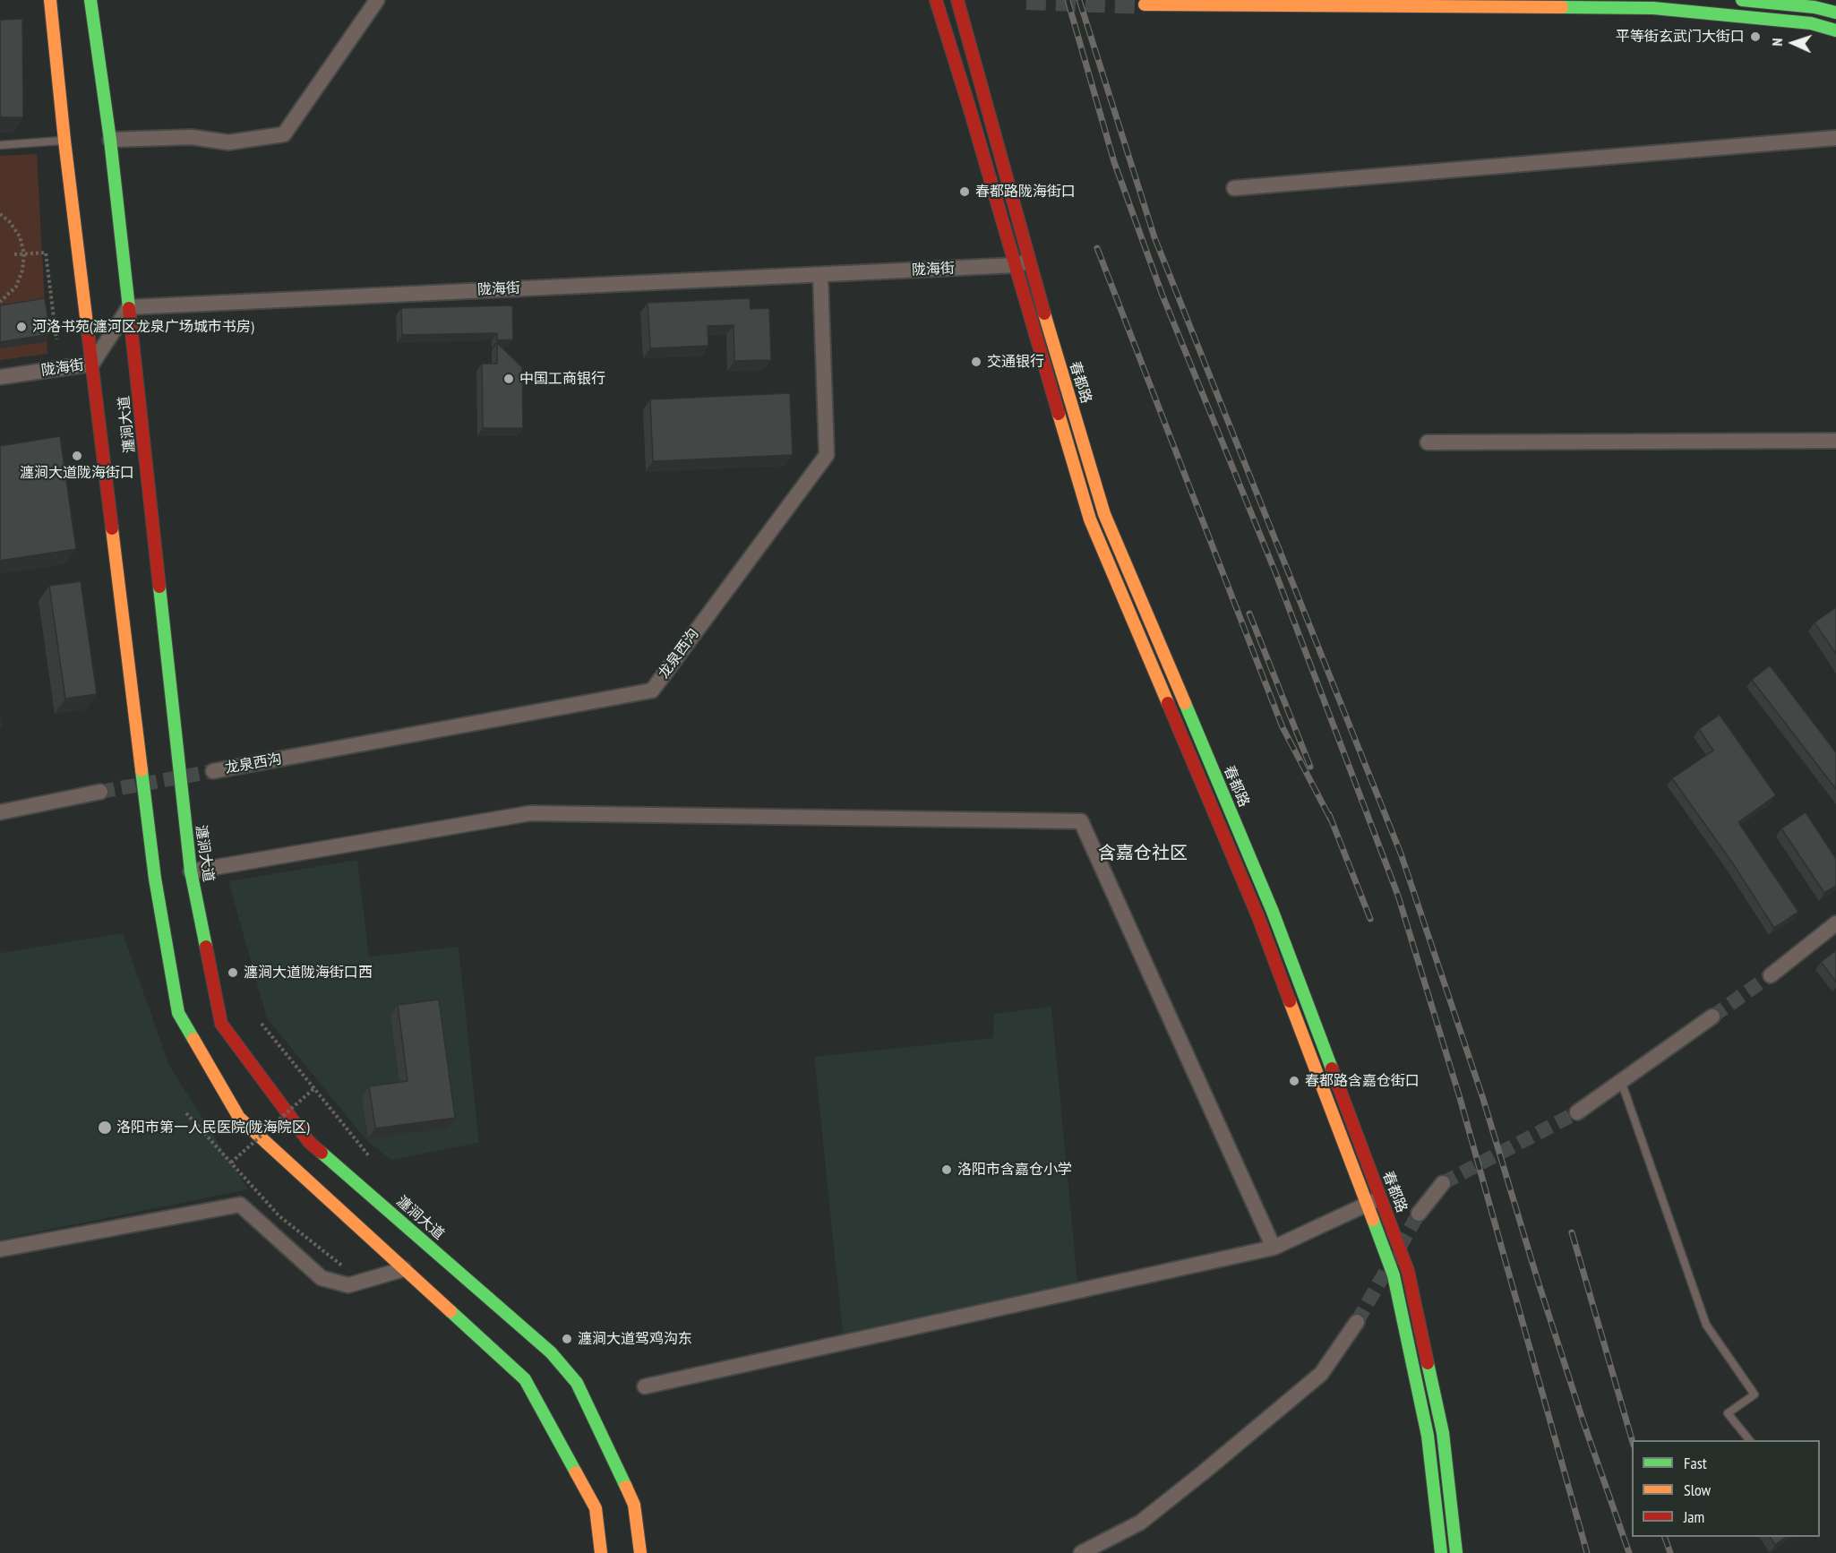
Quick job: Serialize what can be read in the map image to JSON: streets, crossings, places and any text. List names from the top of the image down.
{
  "streets": {
    "main road": ["春都路", "瀍涧大道"],
    "street": ["陇海街", "龙泉西沟"]
  },
  "crossings": [
    ["陇海街", "春都路"],
    ["陇海街", "瀍涧大道"],
    ["陇海街", "龙泉西沟"]
  ],
  "districts": ["含嘉仓社区"],
  "places": [
    "平等街玄武门大街口",
    "春都路陇海街口",
    "河洛书苑(瀍河区龙泉广场城市书房)",
    "交通银行",
    "中国工商银行",
    "瀍涧大道陇海街口",
    "瀍涧大道陇海街口西",
    "春都路含嘉仓街口",
    "洛阳市第一人民医院(陇海院区)",
    "洛阳市含嘉仓小学",
    "瀍涧大道驾鸡沟东"
  ],
  "legend": ["Fast", "Slow", "Jam"],
  "north": "left"
}
